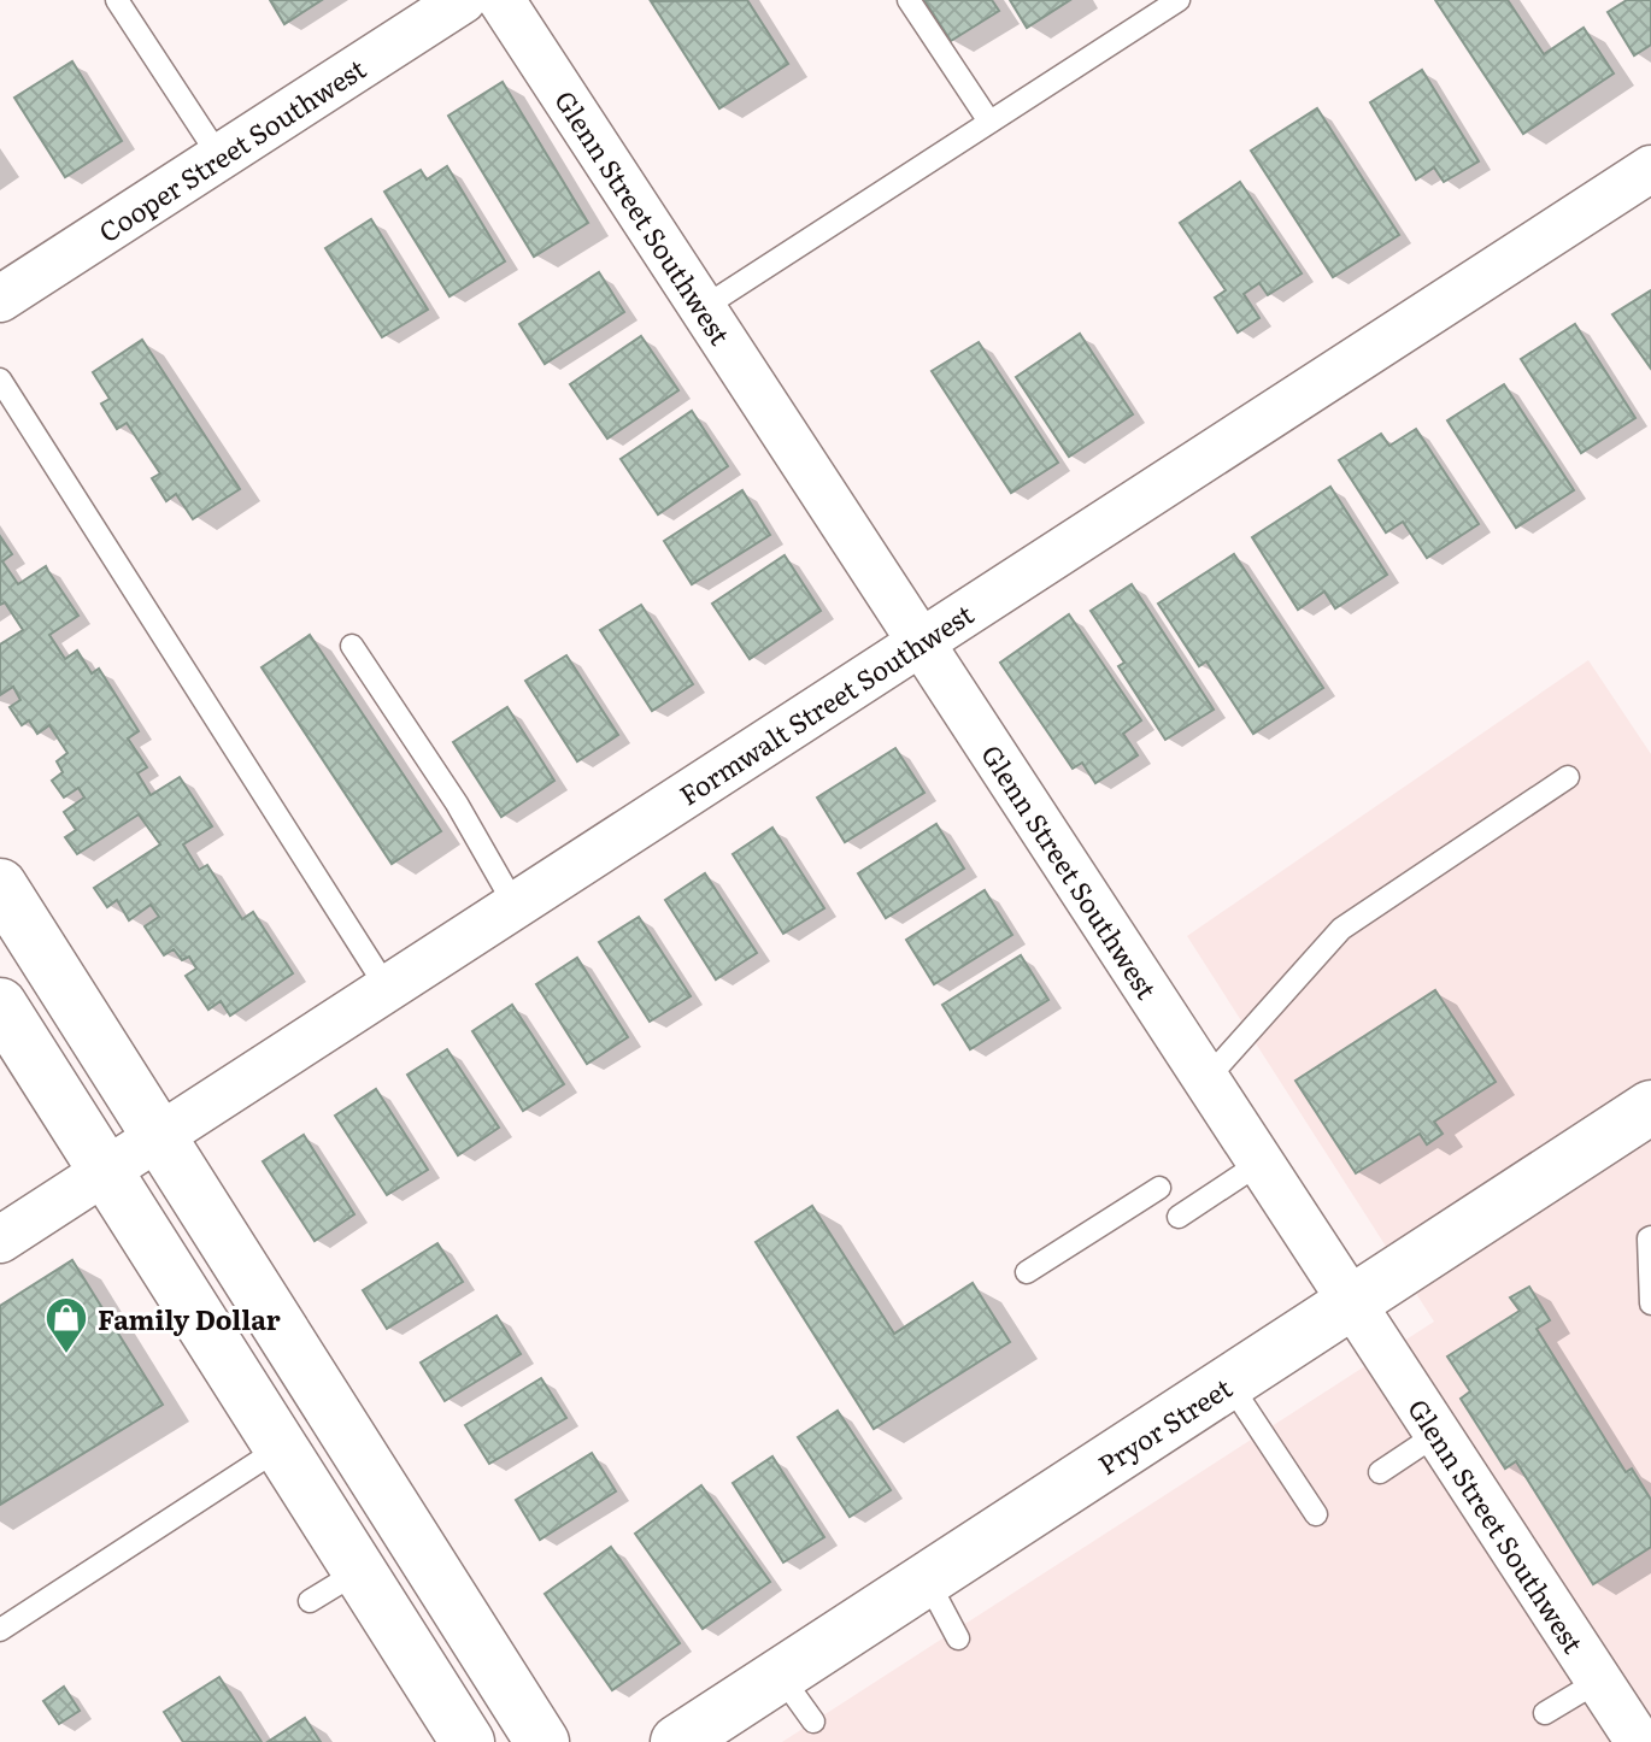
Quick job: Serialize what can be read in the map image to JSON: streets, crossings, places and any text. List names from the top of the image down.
{
  "streets": {
    "main road": ["Pryor Street"],
    "street": ["Cooper Street Southwest", "Glenn Street Southwest", "Formwalt Street Southwest"]
  },
  "crossings": [
    ["Glenn Street Southwest", "Formwalt Street Southwest"],
    ["Glenn Street Southwest", "Pryor Street"]
  ],
  "places": {
    "shop": ["Family Dollar"]
  }
}
